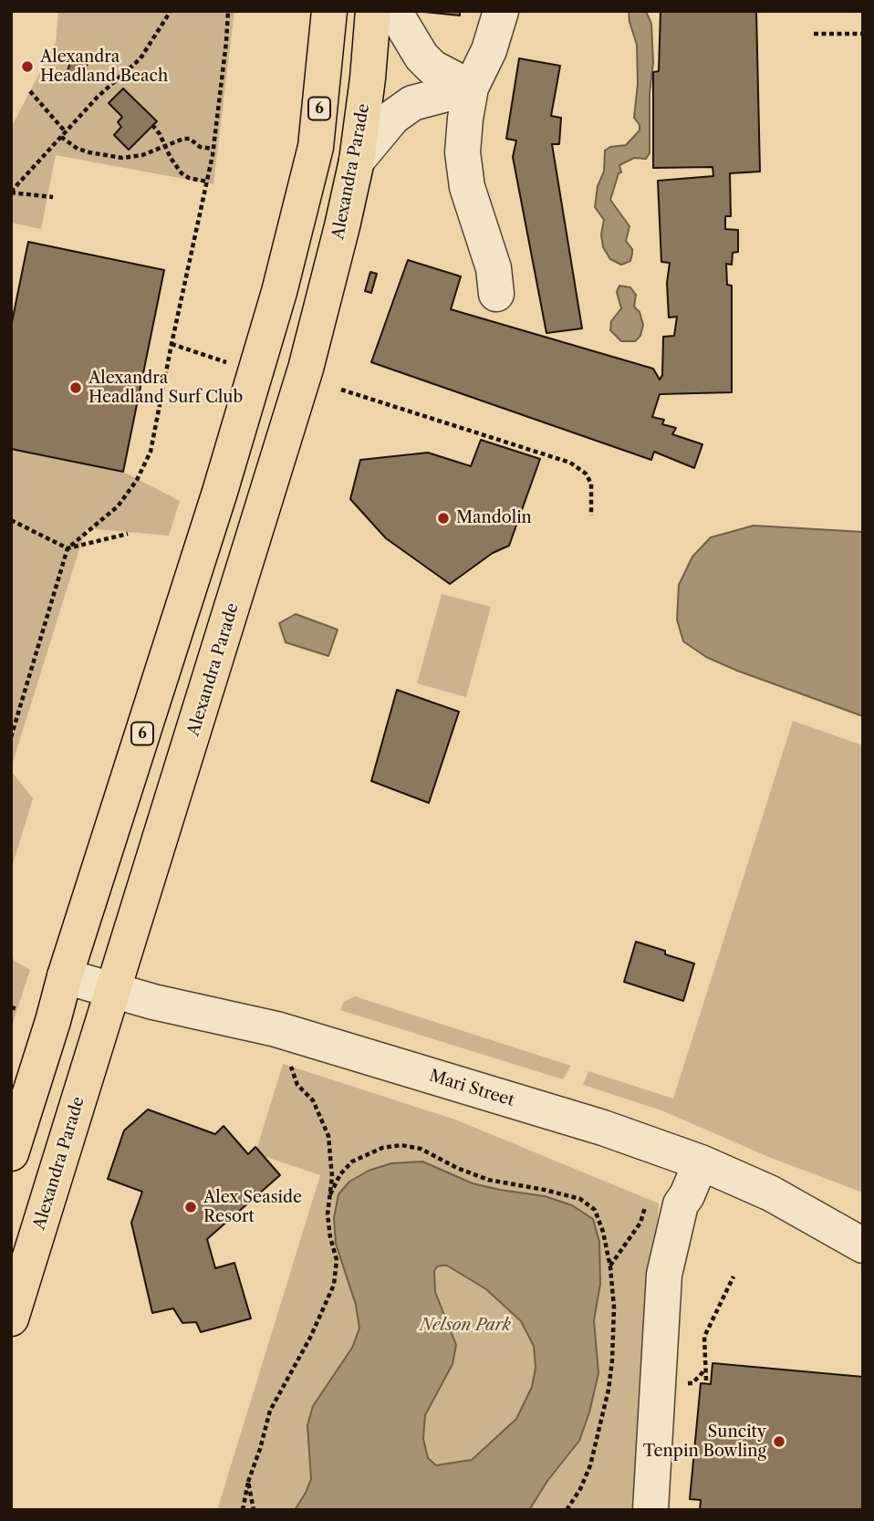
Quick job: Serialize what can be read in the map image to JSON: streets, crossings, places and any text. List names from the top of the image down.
{
  "streets": {
    "main road": ["6", "Alexandra Parade"],
    "street": ["Mari Street"]
  },
  "crossings": [
    ["6", "Mari Street"],
    ["Alexandra Parade", "Mari Street"]
  ],
  "parks": ["Nelson Park"],
  "places": [
    "Alexandra Headland Beach",
    "Alexandra Headland Surf Club",
    "Mandolin",
    "Alex Seaside Resort",
    "Suncity Tenpin Bowling"
  ]
}
